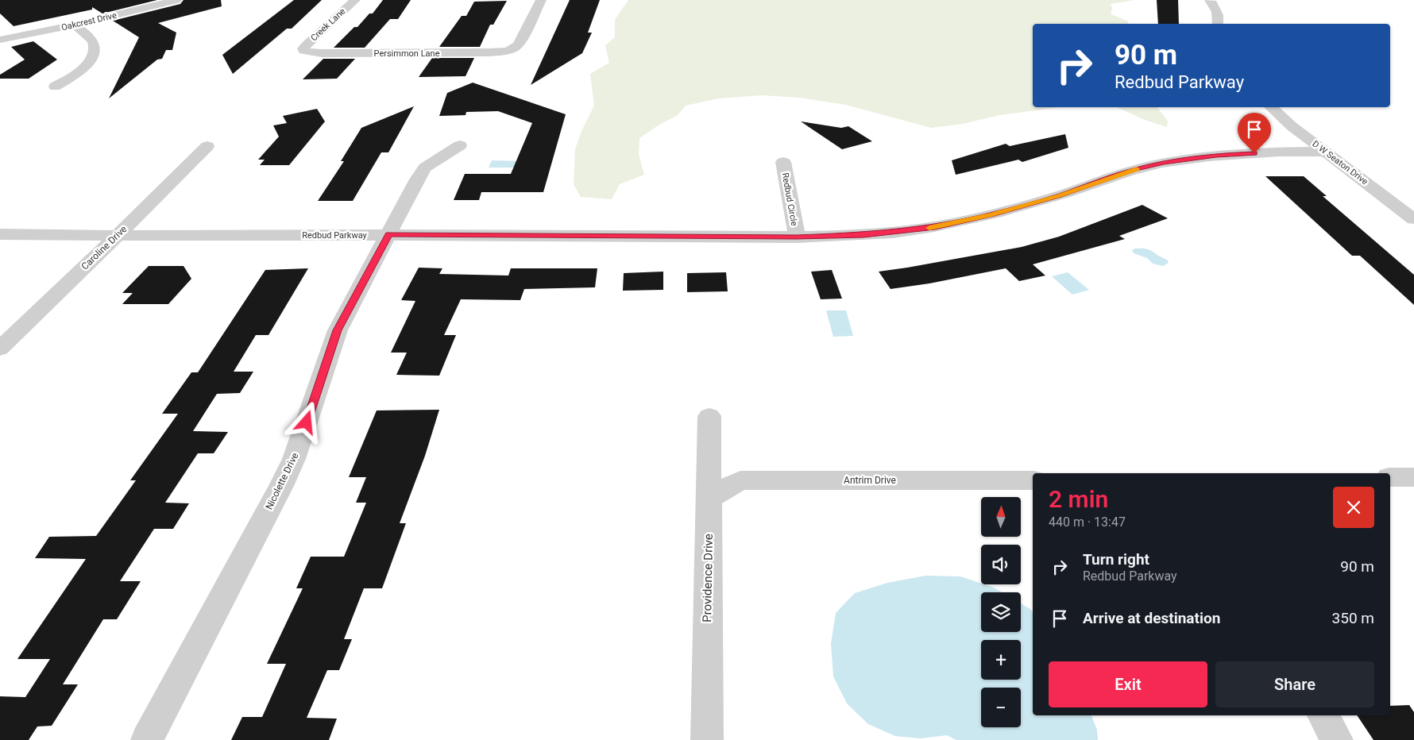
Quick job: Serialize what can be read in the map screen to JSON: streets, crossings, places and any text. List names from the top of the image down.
{
  "streets": {
    "street": [
      "Oakcrest Drive",
      "Creek Lane",
      "Persimmon Lane",
      "D W Seaton Drive",
      "Redbud Circle",
      "Redbud Parkway",
      "Caroline Drive",
      "Antrim Drive",
      "Nicolette Drive",
      "Providence Drive"
    ]
  },
  "crossings": [
    ["Creek Lane", "Persimmon Lane"],
    ["D W Seaton Drive", "Redbud Parkway"],
    ["Redbud Circle", "Redbud Parkway"],
    ["Redbud Parkway", "Caroline Drive"],
    ["Redbud Parkway", "Nicolette Drive"],
    ["Antrim Drive", "Providence Drive"]
  ],
  "north": "top",
  "page": {
    "turn": ["90 m", "Redbud Parkway"],
    "heading": ["2 min", "440 m · 13:47"],
    "map_buttons": ["+", "−"],
    "list": [
      {
        "name": "Turn right",
        "note": "Redbud Parkway",
        "value": "90 m"
      },
      {
        "name": "Arrive at destination",
        "value": "350 m"
      }
    ],
    "buttons": ["Exit", "Share"]
  }
}
